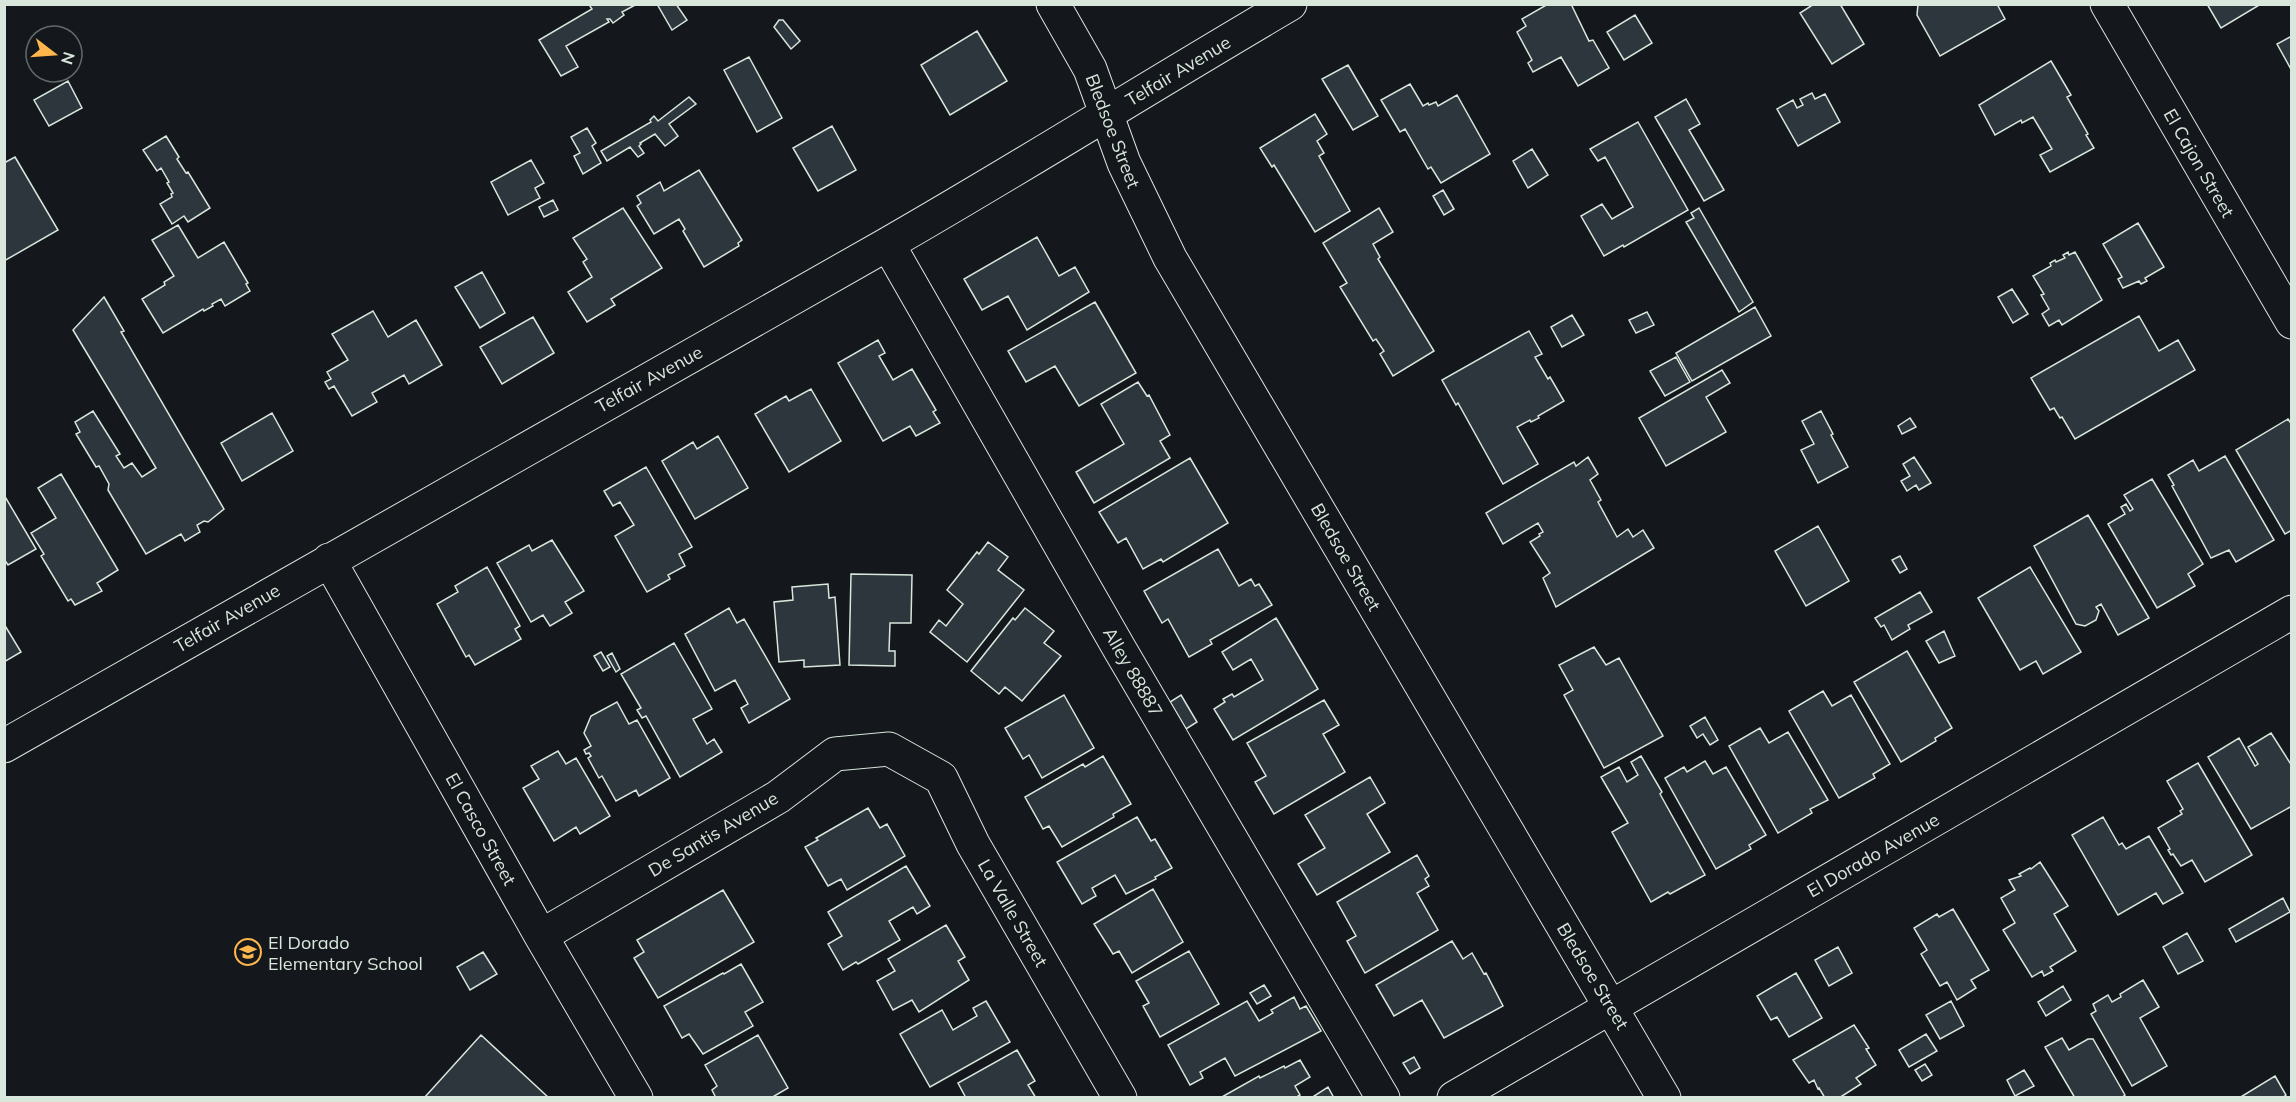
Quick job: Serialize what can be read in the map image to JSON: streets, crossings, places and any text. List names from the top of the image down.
{
  "streets": {
    "street": [
      "Telfair Avenue",
      "Bledsoe Street",
      "El Cajon Street",
      "Alley 88887",
      "El Casco Street",
      "De Santis Avenue",
      "El Dorado Avenue",
      "La Valle Street"
    ]
  },
  "crossings": [
    ["Telfair Avenue", "Bledsoe Street"],
    ["Telfair Avenue", "Alley 88887"],
    ["Telfair Avenue", "El Casco Street"],
    ["Bledsoe Street", "El Dorado Avenue"],
    ["El Casco Street", "De Santis Avenue"],
    ["De Santis Avenue", "La Valle Street"]
  ],
  "places": {
    "school or university": ["El Dorado Elementary School"]
  },
  "north": "right"
}
